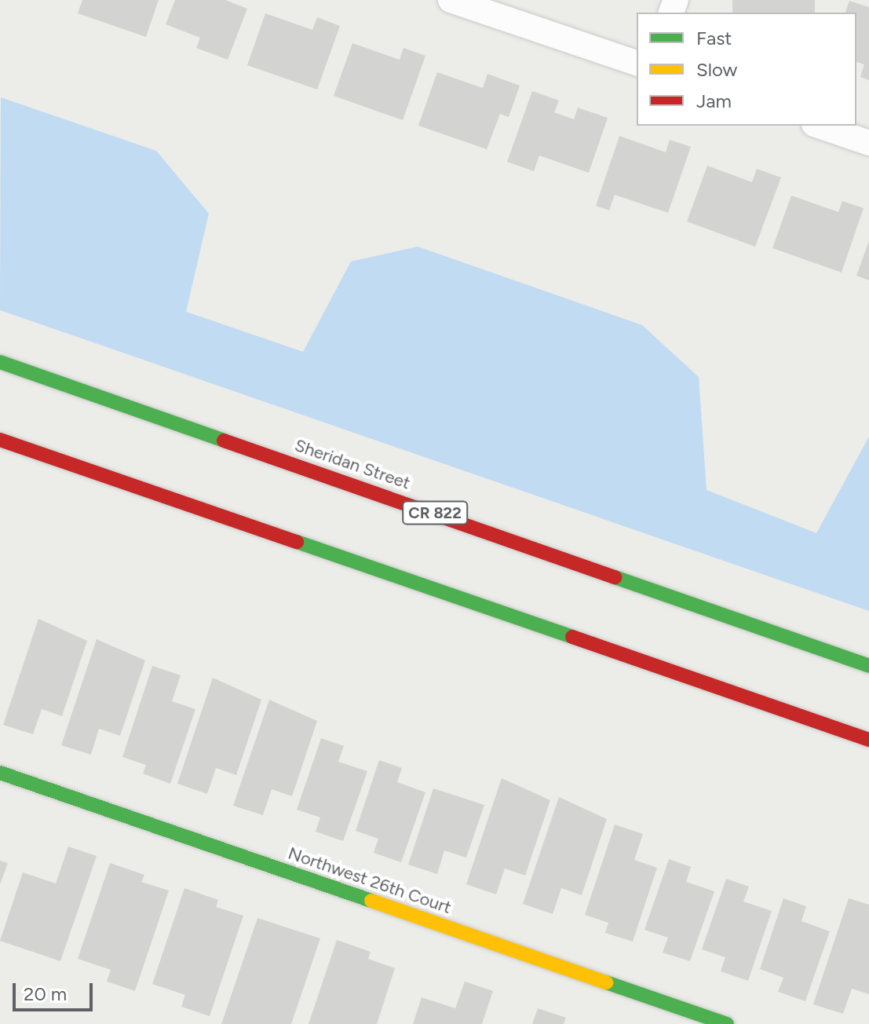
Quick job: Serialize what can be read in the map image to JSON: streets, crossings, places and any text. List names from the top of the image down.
{
  "streets": {
    "main road": ["Sheridan Street", "CR 822", "Northwest 26th Court"]
  },
  "legend": ["Fast", "Slow", "Jam"],
  "scale_bar": "20 m"
}
